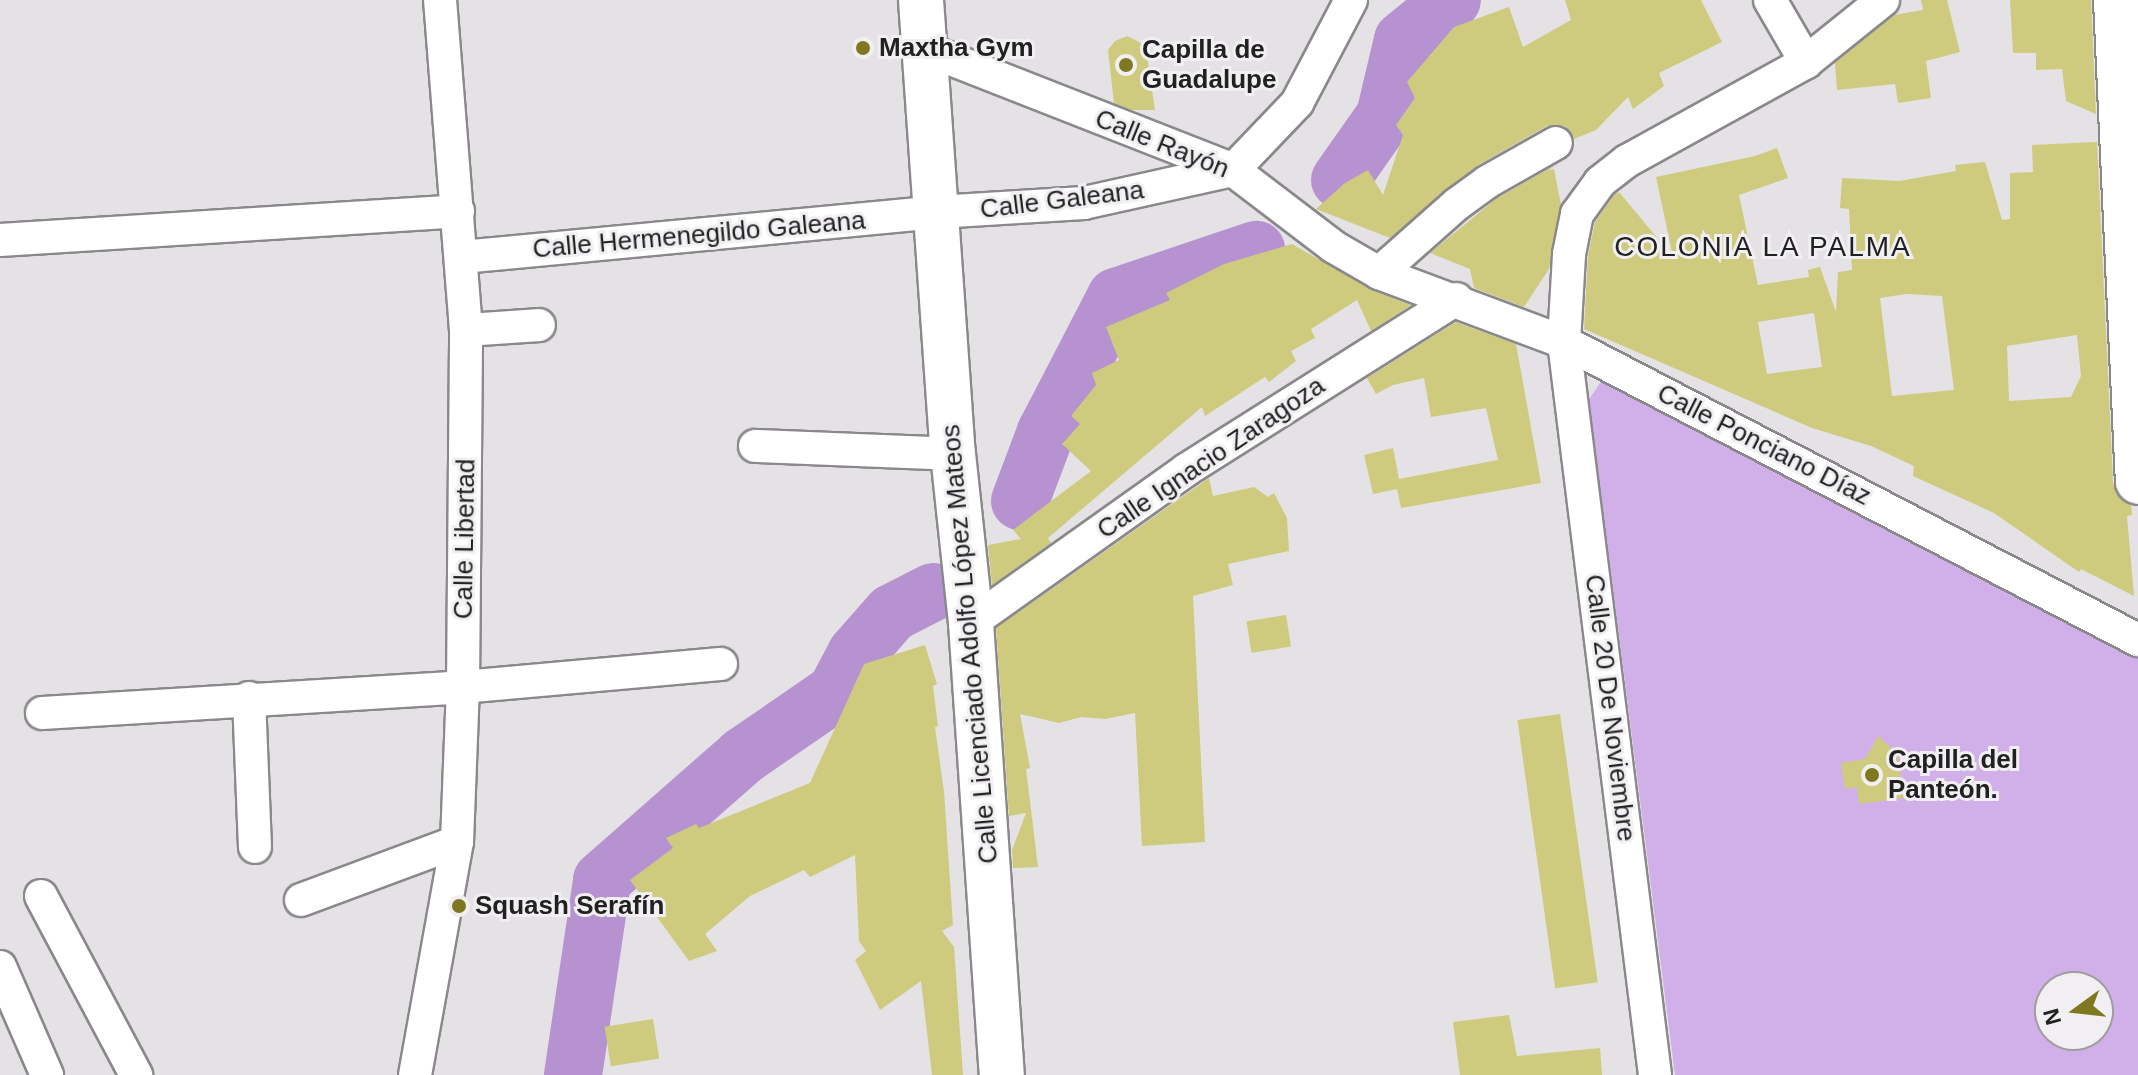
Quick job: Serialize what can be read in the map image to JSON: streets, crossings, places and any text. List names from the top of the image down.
{
  "streets": {
    "main road": ["Calle Licenciado Adolfo López Mateos"],
    "street": [
      "Calle Rayón",
      "Calle Galeana",
      "Calle Hermenegildo Galeana",
      "Calle Ponciano Díaz",
      "Calle Ignacio Zaragoza",
      "Calle Libertad",
      "Calle 20 De Noviembre"
    ]
  },
  "crossings": [
    ["Calle Rayón", "Calle Galeana"],
    ["Calle Rayón", "Calle Ponciano Díaz"],
    ["Calle Rayón", "Calle Licenciado Adolfo López Mateos"],
    ["Calle Galeana", "Calle Hermenegildo Galeana"],
    ["Calle Galeana", "Calle Licenciado Adolfo López Mateos"],
    ["Calle Hermenegildo Galeana", "Calle Libertad"],
    ["Calle Hermenegildo Galeana", "Calle Licenciado Adolfo López Mateos"],
    ["Calle Ponciano Díaz", "Calle Ignacio Zaragoza"],
    ["Calle Ponciano Díaz", "Calle 20 De Noviembre"],
    ["Calle Ignacio Zaragoza", "Calle Licenciado Adolfo López Mateos"]
  ],
  "districts": ["COLONIA LA PALMA"],
  "places": [
    "Maxtha Gym",
    "Capilla de Guadalupe",
    "Capilla del Panteón.",
    "Squash Serafín"
  ],
  "north": "left"
}
